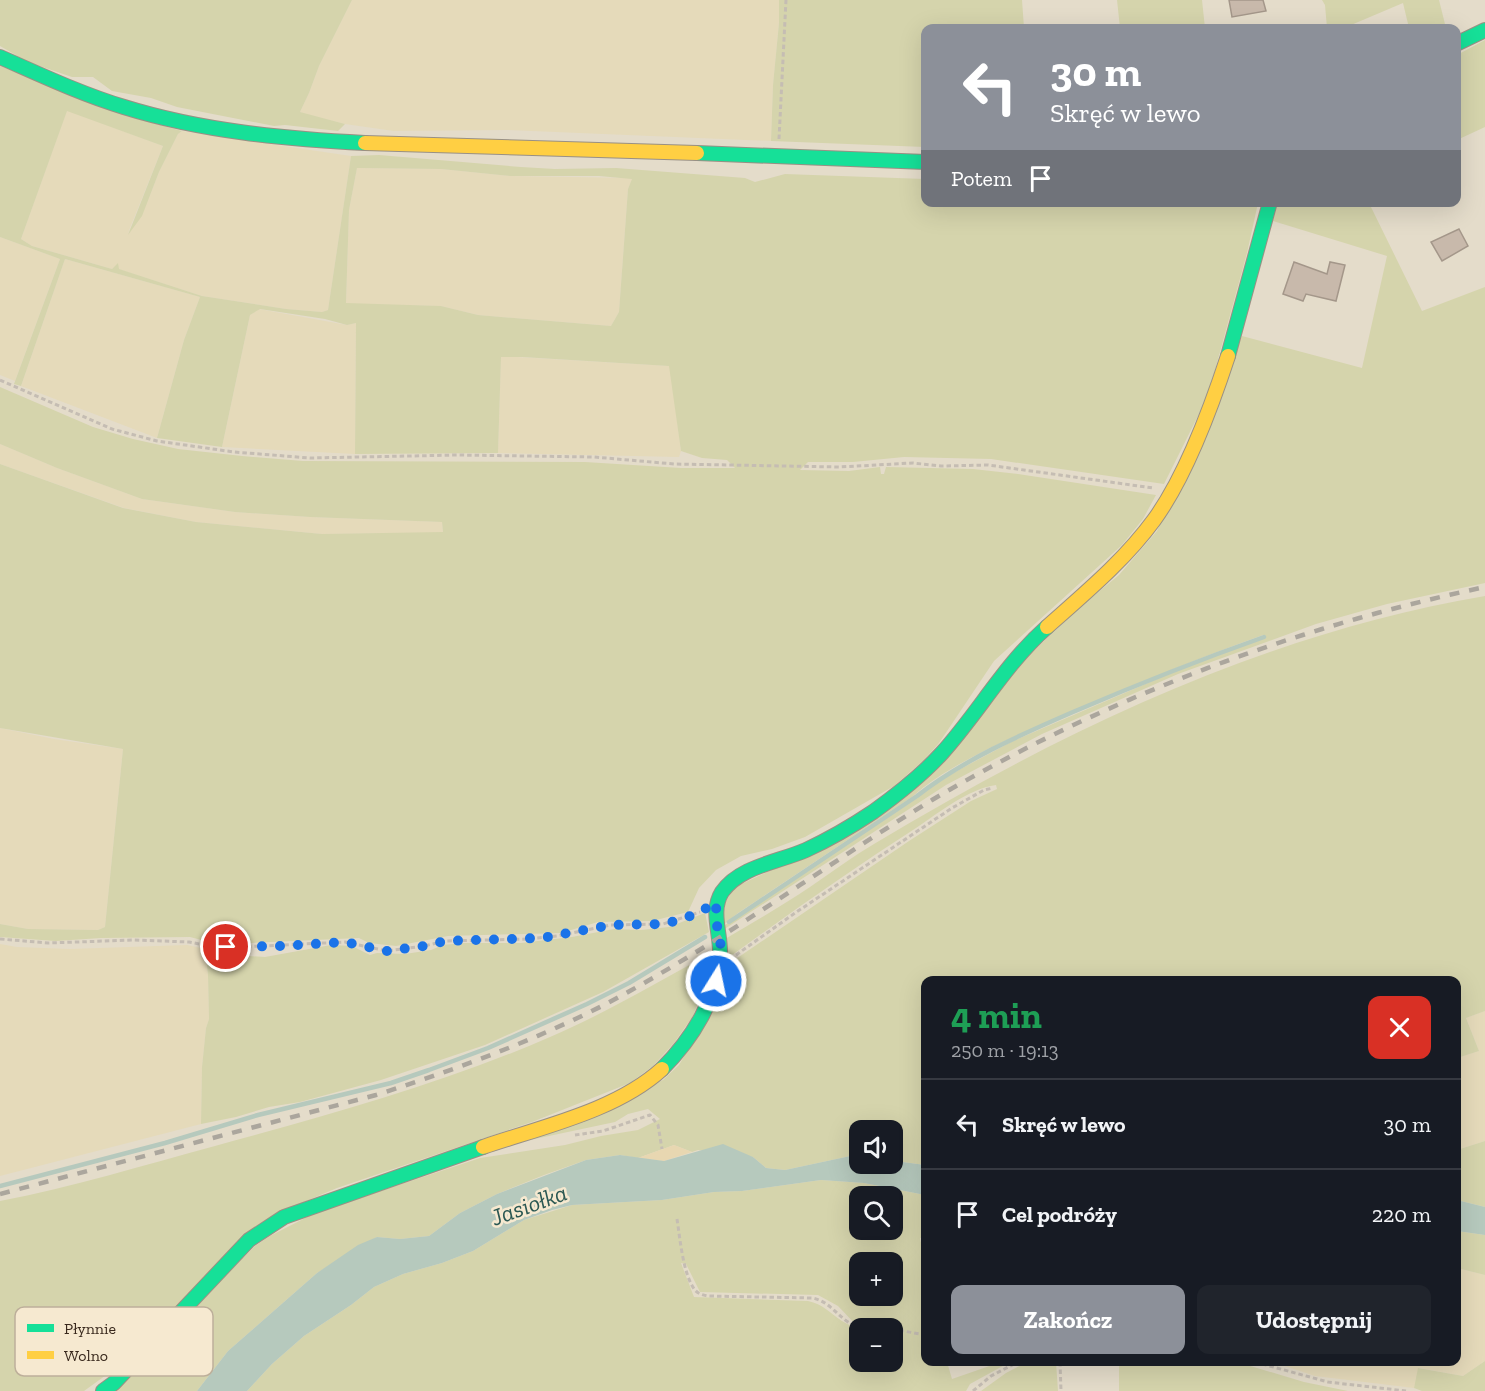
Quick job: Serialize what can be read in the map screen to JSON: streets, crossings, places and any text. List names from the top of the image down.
{
  "water": ["Jasiołka"],
  "legend": ["Płynnie", "Wolno"],
  "page": {
    "turn": ["30 m", "Skręć w lewo"],
    "then": "Potem",
    "heading": ["4 min", "250 m · 19:13"],
    "list": [
      {
        "name": "Skręć w lewo",
        "value": "30 m"
      },
      {
        "name": "Cel podróży",
        "value": "220 m"
      }
    ],
    "map_buttons": ["+", "−"],
    "buttons": ["Zakończ", "Udostępnij"]
  }
}
